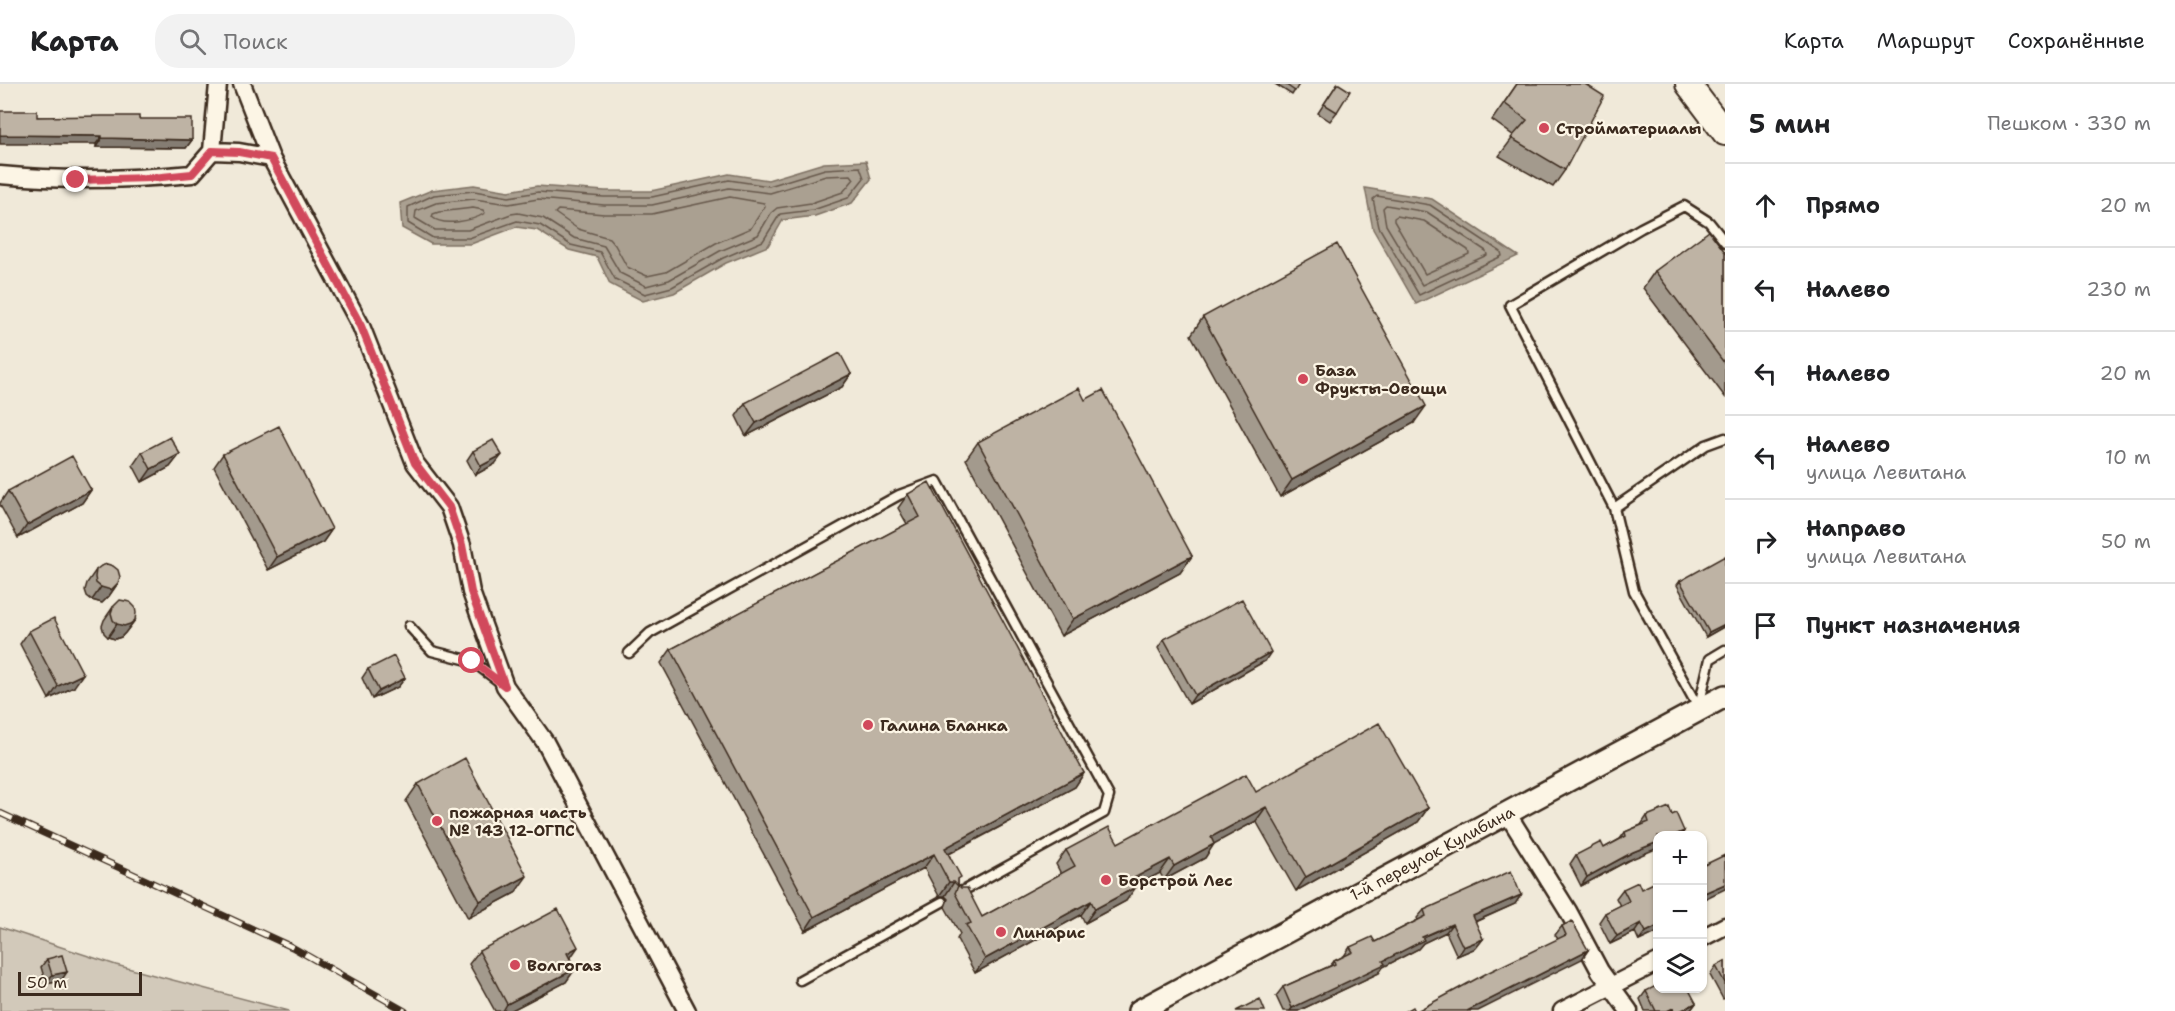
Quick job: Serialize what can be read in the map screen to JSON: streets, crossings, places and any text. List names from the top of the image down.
{
  "streets": {
    "street": ["1-й переулок Кулибина"]
  },
  "places": [
    "Стройматериалы",
    "База Фрукты-Овощи",
    "Галина Бланка",
    "пожарная часть № 143 12-ОГПС",
    "Борстрой Лес",
    "Линарис",
    "Волгогаз"
  ],
  "scale_bar": "50 m",
  "page": {
    "header": "Карта",
    "search": "Поиск",
    "nav": ["Карта", "Маршрут", "Сохранённые"],
    "heading": ["5 мин", "Пешком · 330 m"],
    "list": [
      ["Прямо", "20 m"],
      ["Налево", "230 m"],
      ["Налево", "20 m"],
      ["Налево", "улица Левитана", "10 m"],
      ["Направо", "улица Левитана", "50 m"],
      "Пункт назначения"
    ],
    "map_buttons": ["+", "−"],
    "scale": "50 m"
  }
}
